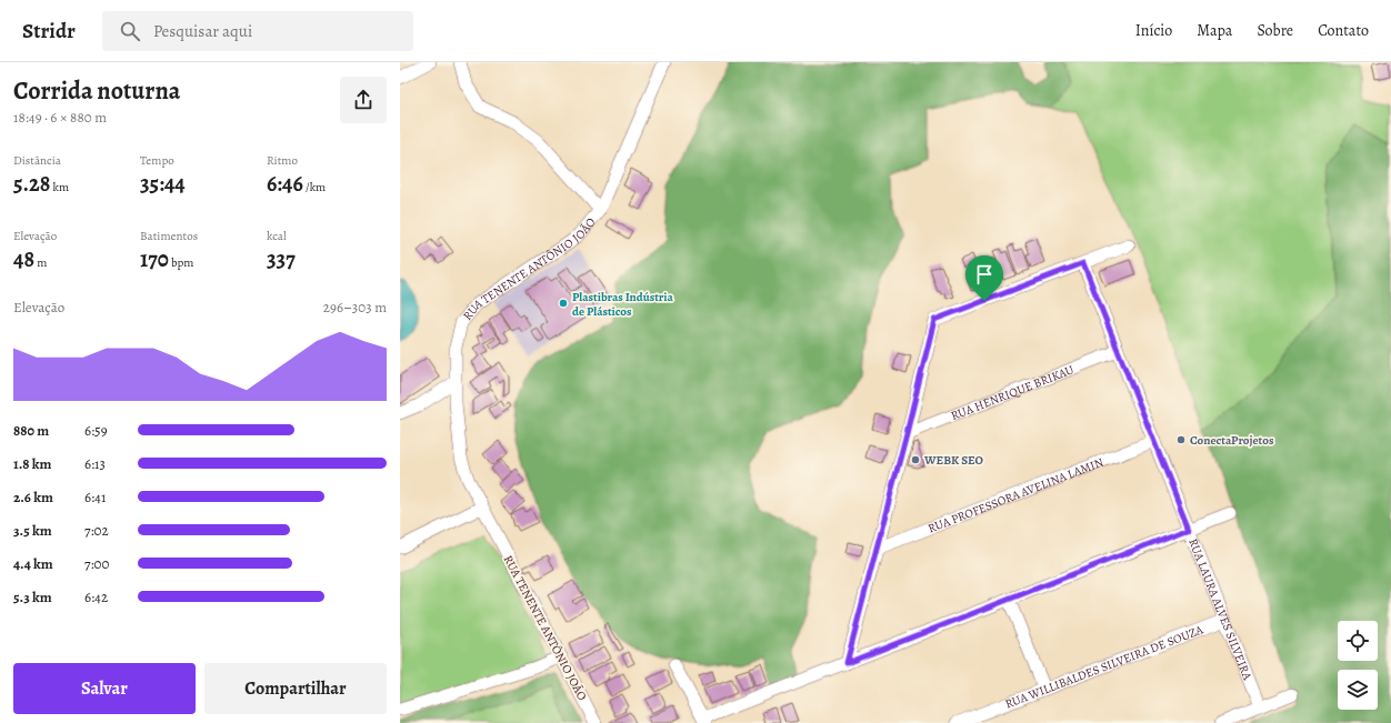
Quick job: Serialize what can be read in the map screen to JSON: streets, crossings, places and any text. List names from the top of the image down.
{
  "streets": {
    "street": [
      "RUA TENENTE ANTÔNIO JOÃO",
      "RUA HENRIQUE BRIKAU",
      "RUA PROFESSORA AVELINA LAMIN",
      "RUA LAURA ALVES SILVEIRA",
      "RUA WILLIBALDES SILVEIRA DE SOUZA"
    ]
  },
  "crossings": [
    ["RUA HENRIQUE BRIKAU", "RUA LAURA ALVES SILVEIRA"],
    ["RUA PROFESSORA AVELINA LAMIN", "RUA LAURA ALVES SILVEIRA"],
    ["RUA LAURA ALVES SILVEIRA", "RUA WILLIBALDES SILVEIRA DE SOUZA"]
  ],
  "places": ["Plastibras Indústria de Plásticos", "ConectaProjetos", "WEBK SEO"],
  "page": {
    "header": "Stridr",
    "search": "Pesquisar aqui",
    "nav": [
      "Início",
      "Mapa",
      "Sobre",
      "Contato"
    ],
    "heading": ["Corrida noturna", "18:49 · 6 × 880 m"],
    "stats": [
      ["Distância", "5.28 km"],
      ["Tempo", "35:44"],
      ["Ritmo", "6:46 /km"],
      ["Elevação", "48 m"],
      ["Batimentos", "170 bpm"],
      ["kcal", "337"]
    ],
    "chart": ["Elevação", "296–303 m"],
    "list": [
      {
        "name": "880 m",
        "note": "6:59"
      },
      {
        "name": "1.8 km",
        "note": "6:13"
      },
      {
        "name": "2.6 km",
        "note": "6:41"
      },
      {
        "name": "3.5 km",
        "note": "7:02"
      },
      {
        "name": "4.4 km",
        "note": "7:00"
      },
      {
        "name": "5.3 km",
        "note": "6:42"
      }
    ],
    "buttons": ["Salvar", "Compartilhar"]
  }
}
